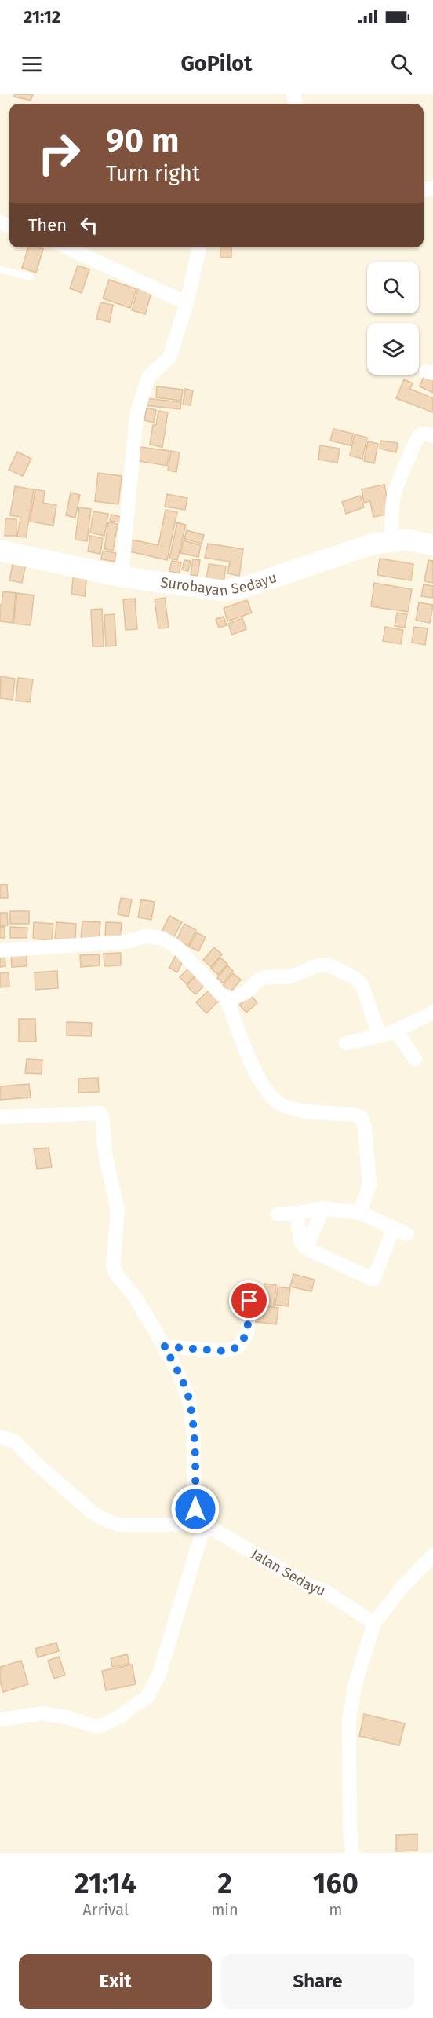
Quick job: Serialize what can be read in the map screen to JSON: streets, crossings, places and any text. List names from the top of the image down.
{
  "streets": {
    "main road": ["Surobayan Sedayu"],
    "street": ["Jalan Sedayu"]
  },
  "page": {
    "status": "21:12",
    "header": "GoPilot",
    "turn": ["90 m", "Turn right"],
    "then": "Then",
    "eta": [
      "21:14",
      "Arrival",
      "2",
      "min",
      "160",
      "m"
    ],
    "buttons": ["Exit", "Share"]
  }
}
